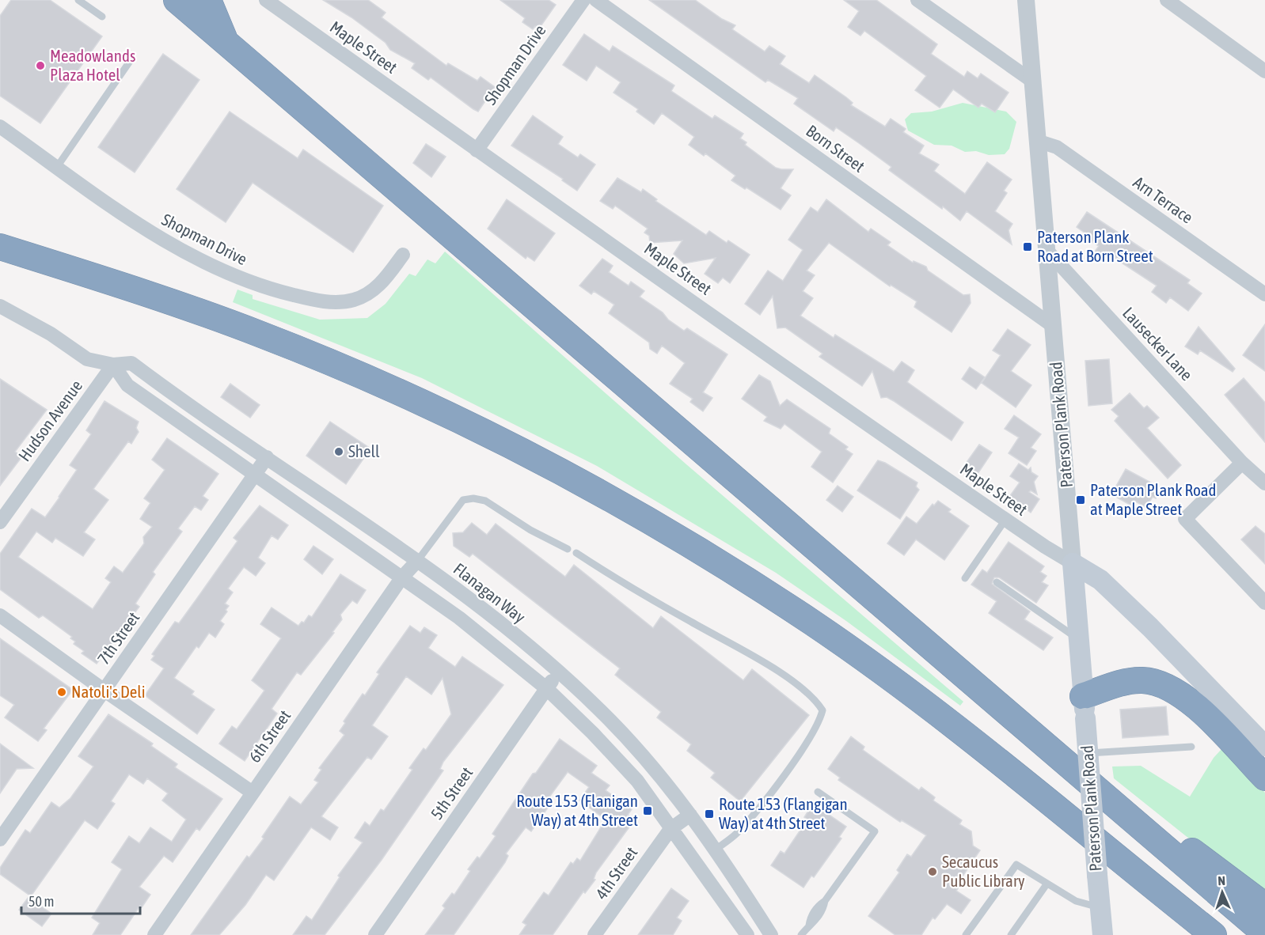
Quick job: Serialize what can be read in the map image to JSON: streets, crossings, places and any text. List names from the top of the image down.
{
  "streets": {
    "main road": ["Paterson Plank Road"],
    "street": [
      "Maple Street",
      "Shopman Drive",
      "Born Street",
      "Arn Terrace",
      "Lausecker Lane",
      "Hudson Avenue",
      "Flanagan Way",
      "7th Street",
      "6th Street",
      "5th Street",
      "4th Street"
    ]
  },
  "crossings": [
    ["Maple Street", "Shopman Drive"],
    ["Maple Street", "Paterson Plank Road"],
    ["Born Street", "Paterson Plank Road"],
    ["Arn Terrace", "Paterson Plank Road"],
    ["Lausecker Lane", "Paterson Plank Road"],
    ["Hudson Avenue", "Flanagan Way"],
    ["Flanagan Way", "7th Street"],
    ["Flanagan Way", "6th Street"],
    ["Flanagan Way", "5th Street"],
    ["Flanagan Way", "4th Street"]
  ],
  "places": {
    "other": [
      "Meadowlands Plaza Hotel",
      "Shell",
      "Natoli's Deli",
      "Secaucus Public Library"
    ],
    "transit": [
      "Paterson Plank Road at Born Street",
      "Paterson Plank Road at Maple Street",
      "Route 153 (Flanigan Way) at 4th Street",
      "Route 153 (Flangigan Way) at 4th Street"
    ]
  },
  "scale_bar": "50 m",
  "north": "top"
}
